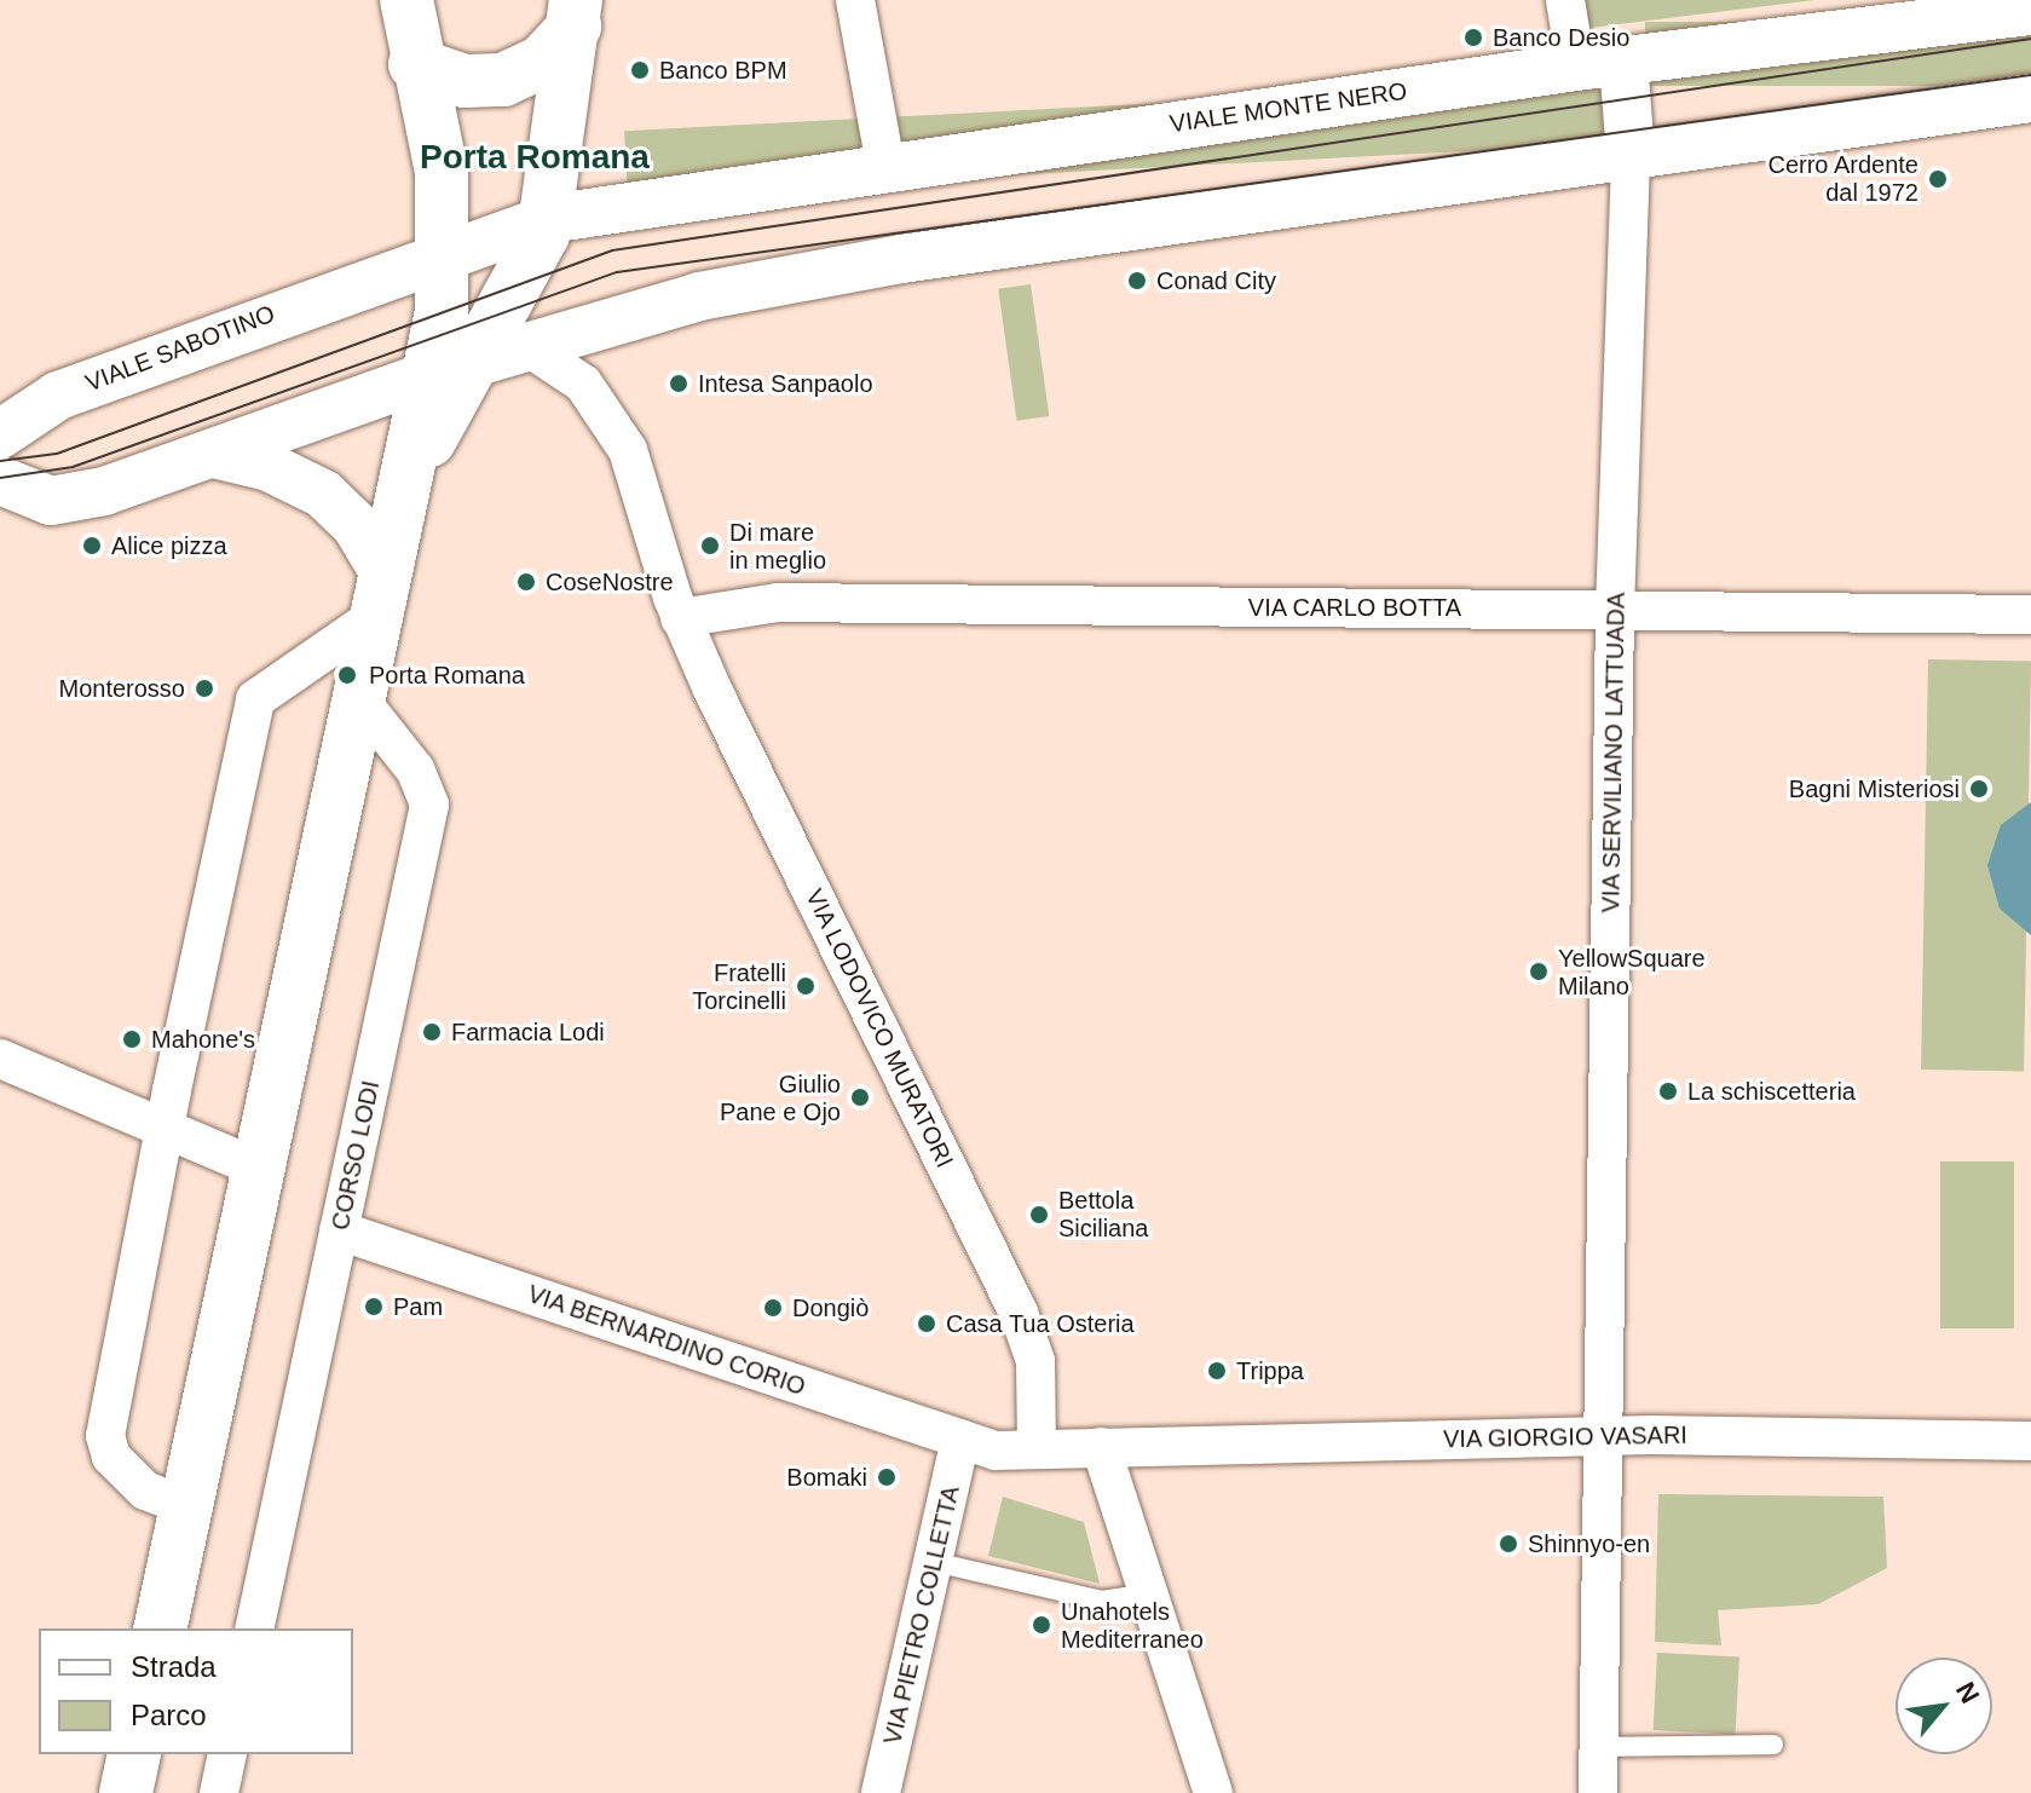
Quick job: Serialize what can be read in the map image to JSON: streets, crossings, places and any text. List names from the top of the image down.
{
  "streets": {
    "street": [
      "VIALE MONTE NERO",
      "VIALE SABOTINO",
      "VIA CARLO BOTTA",
      "VIA SERVILIANO LATTUADA",
      "VIA LODOVICO MURATORI",
      "CORSO LODI",
      "VIA BERNARDINO CORIO",
      "VIA GIORGIO VASARI",
      "VIA PIETRO COLLETTA"
    ]
  },
  "crossings": [
    ["VIALE MONTE NERO", "VIALE SABOTINO"],
    ["VIALE MONTE NERO", "VIA SERVILIANO LATTUADA"],
    ["VIA CARLO BOTTA", "VIA SERVILIANO LATTUADA"],
    ["VIA CARLO BOTTA", "VIA LODOVICO MURATORI"],
    ["VIA SERVILIANO LATTUADA", "VIA GIORGIO VASARI"],
    ["CORSO LODI", "VIA BERNARDINO CORIO"],
    ["VIA BERNARDINO CORIO", "VIA PIETRO COLLETTA"]
  ],
  "districts": ["Porta Romana"],
  "places": [
    "Banco Desio",
    "Banco BPM",
    "Cerro Ardente dal 1972",
    "Conad City",
    "Intesa Sanpaolo",
    "Alice pizza",
    "Di mare in meglio",
    "CoseNostre",
    "Porta Romana",
    "Monterosso",
    "Bagni Misteriosi",
    "YellowSquare Milano",
    "Fratelli Torcinelli",
    "Farmacia Lodi",
    "Mahone's",
    "La schiscetteria",
    "Giulio Pane e Ojo",
    "Bettola Siciliana",
    "Pam",
    "Dongiò",
    "Casa Tua Osteria",
    "Trippa",
    "Bomaki",
    "Shinnyo-en",
    "Unahotels Mediterraneo"
  ],
  "legend": ["Strada", "Parco"],
  "north": "top right"
}
